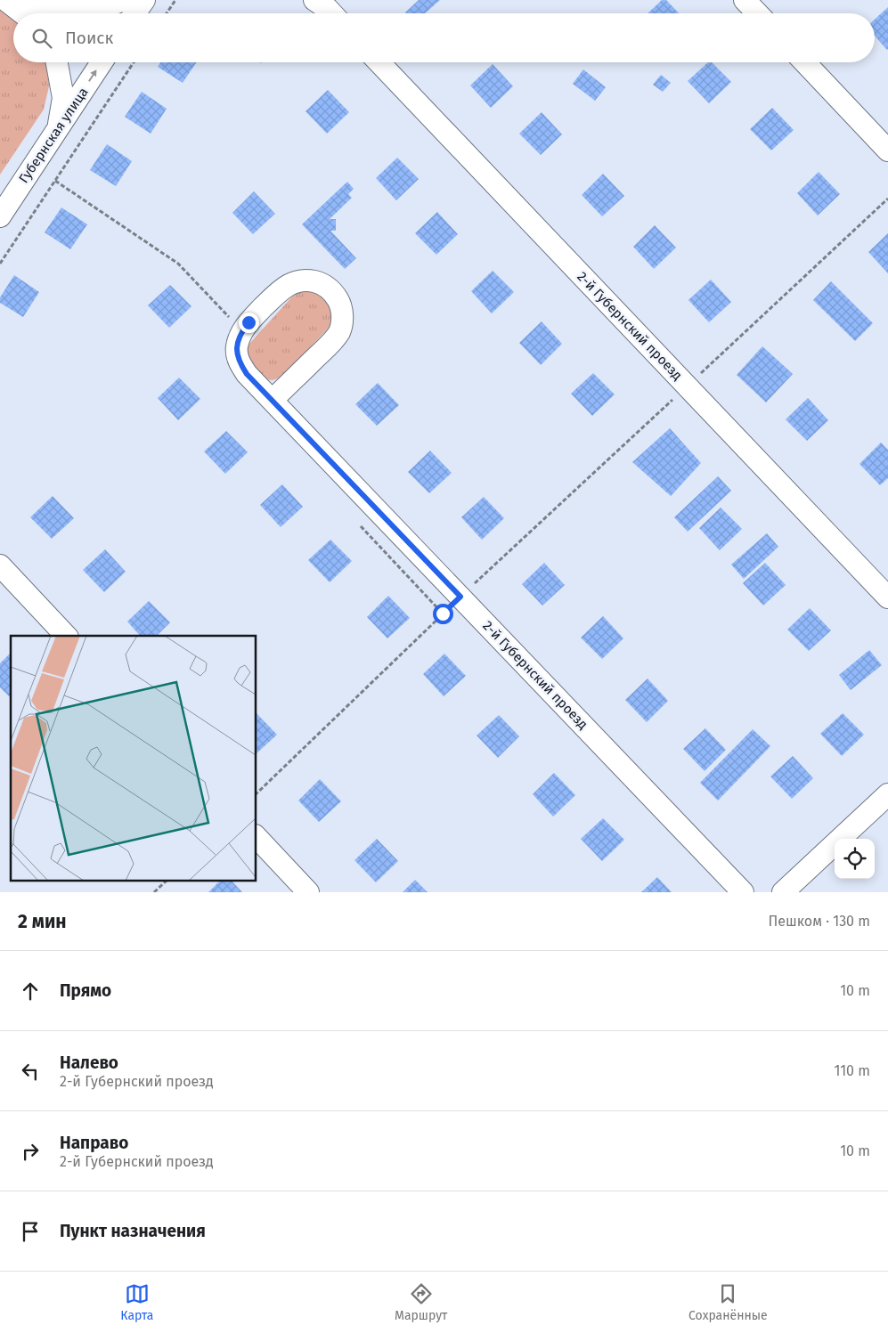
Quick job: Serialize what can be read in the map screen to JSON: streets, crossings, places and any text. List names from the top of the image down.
{
  "streets": {
    "street": ["Губернская улица", "2-й Губернский проезд"]
  },
  "one_way": ["Губернская улица"],
  "page": {
    "search": "Поиск",
    "heading": ["2 мин", "Пешком · 130 m"],
    "list": [
      ["Прямо", "10 m"],
      ["Налево", "2-й Губернский проезд", "110 m"],
      ["Направо", "2-й Губернский проезд", "10 m"],
      "Пункт назначения"
    ],
    "nav": ["Карта", "Маршрут", "Сохранённые"]
  }
}
